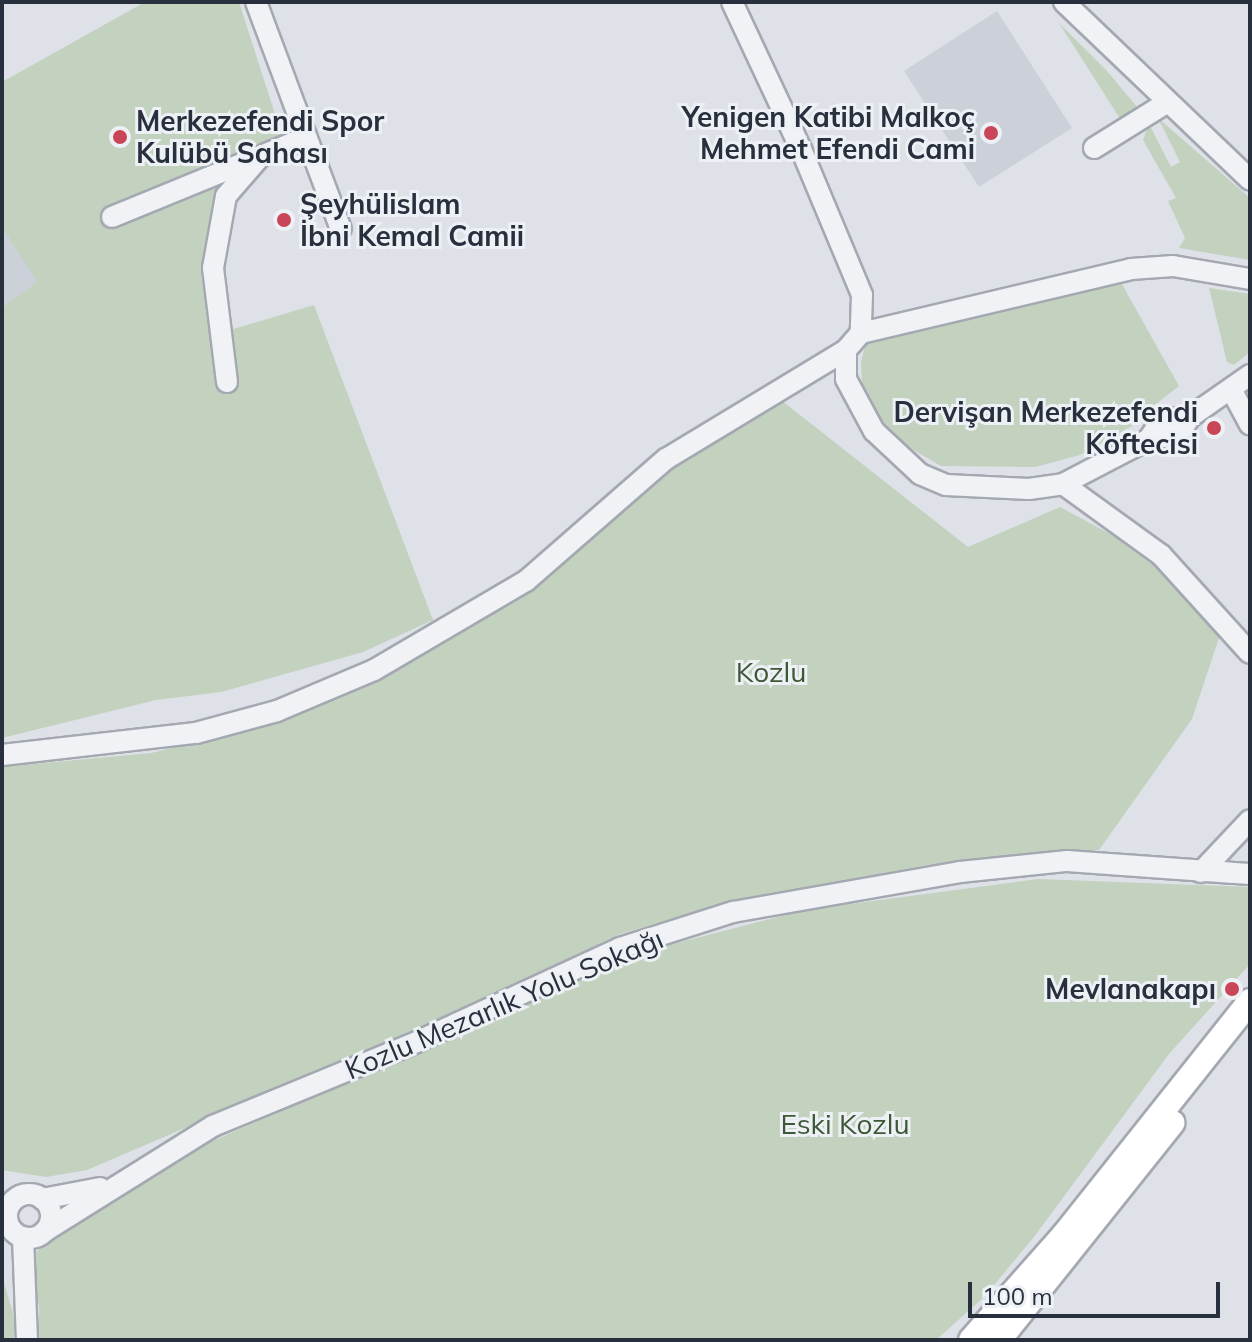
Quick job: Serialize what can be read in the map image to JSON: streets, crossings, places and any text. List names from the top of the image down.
{
  "streets": {
    "street": ["Kozlu Mezarlık Yolu Sokağı"]
  },
  "parks": ["Kozlu", "Eski Kozlu"],
  "places": [
    "Yenigen Katibi Malkoç Mehmet Efendi Cami",
    "Merkezefendi Spor Kulübü Sahası",
    "Şeyhülislam İbni Kemal Camii",
    "Dervişan Merkezefendi Köftecisi",
    "Mevlanakapı"
  ],
  "scale_bar": "100 m"
}
